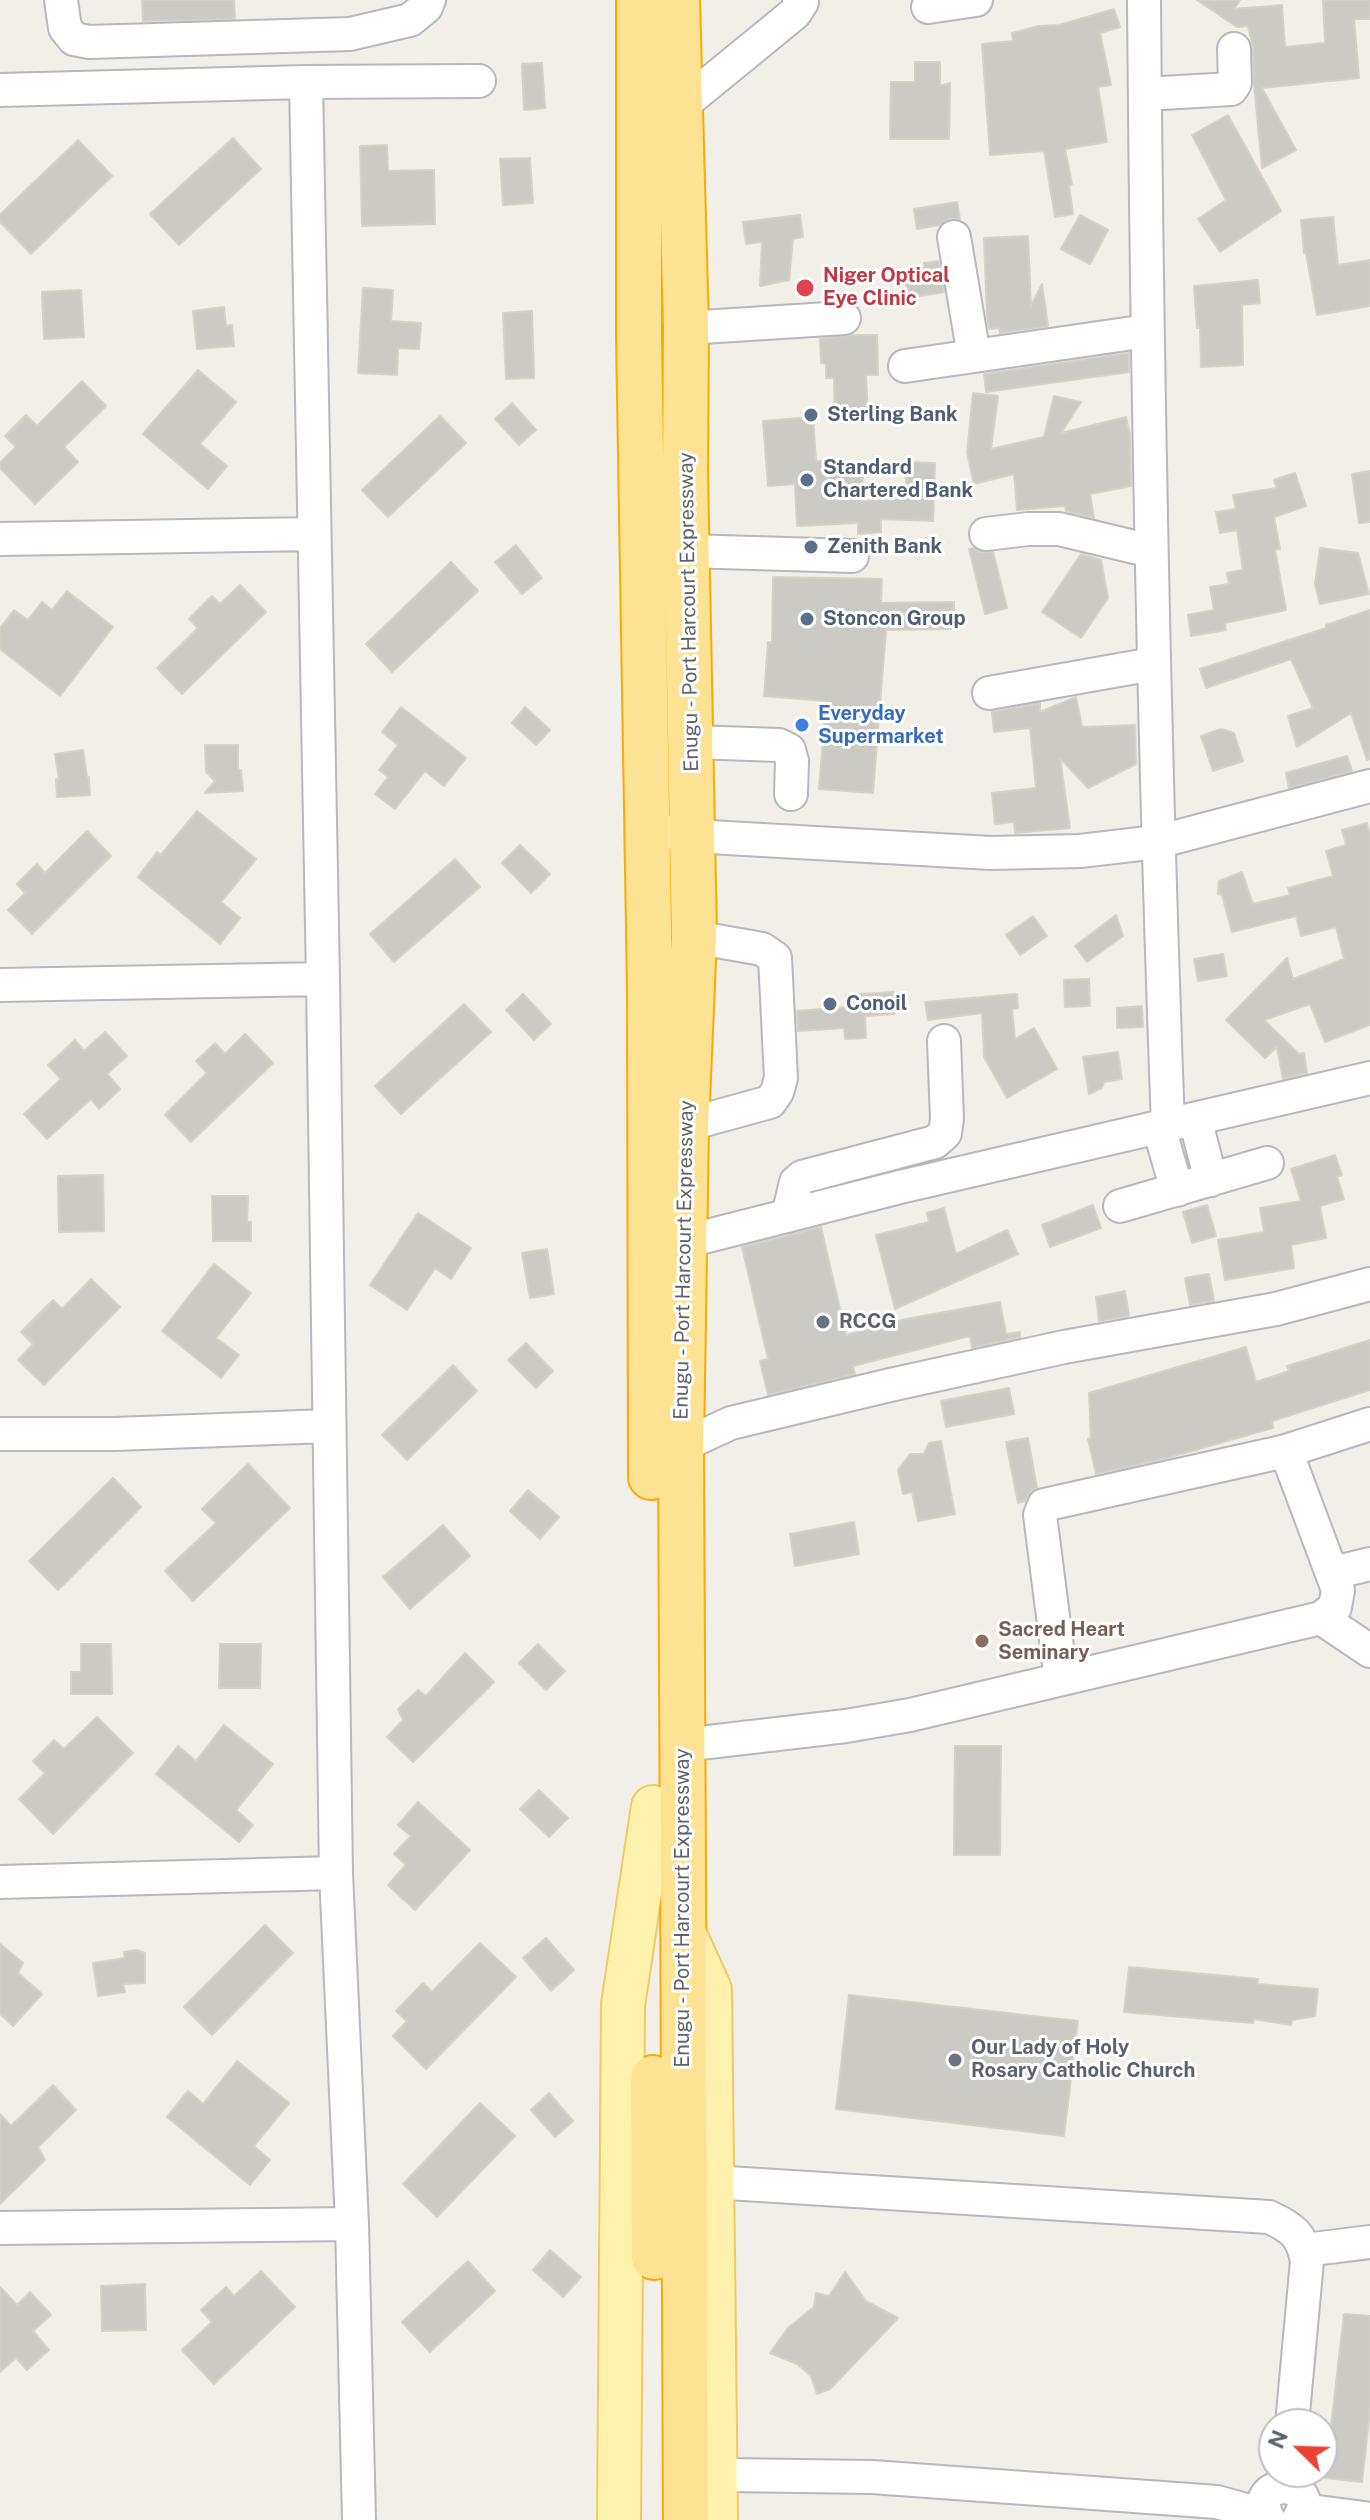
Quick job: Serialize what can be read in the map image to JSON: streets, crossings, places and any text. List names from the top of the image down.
{
  "streets": {
    "highway": ["Enugu - Port Harcourt Expressway"]
  },
  "places": [
    "Niger Optical Eye Clinic",
    "Sterling Bank",
    "Standard Chartered Bank",
    "Zenith Bank",
    "Stoncon Group",
    "Everyday Supermarket",
    "Conoil",
    "RCCG",
    "Sacred Heart Seminary",
    "Our Lady of Holy Rosary Catholic Church"
  ],
  "north": "top left"
}
